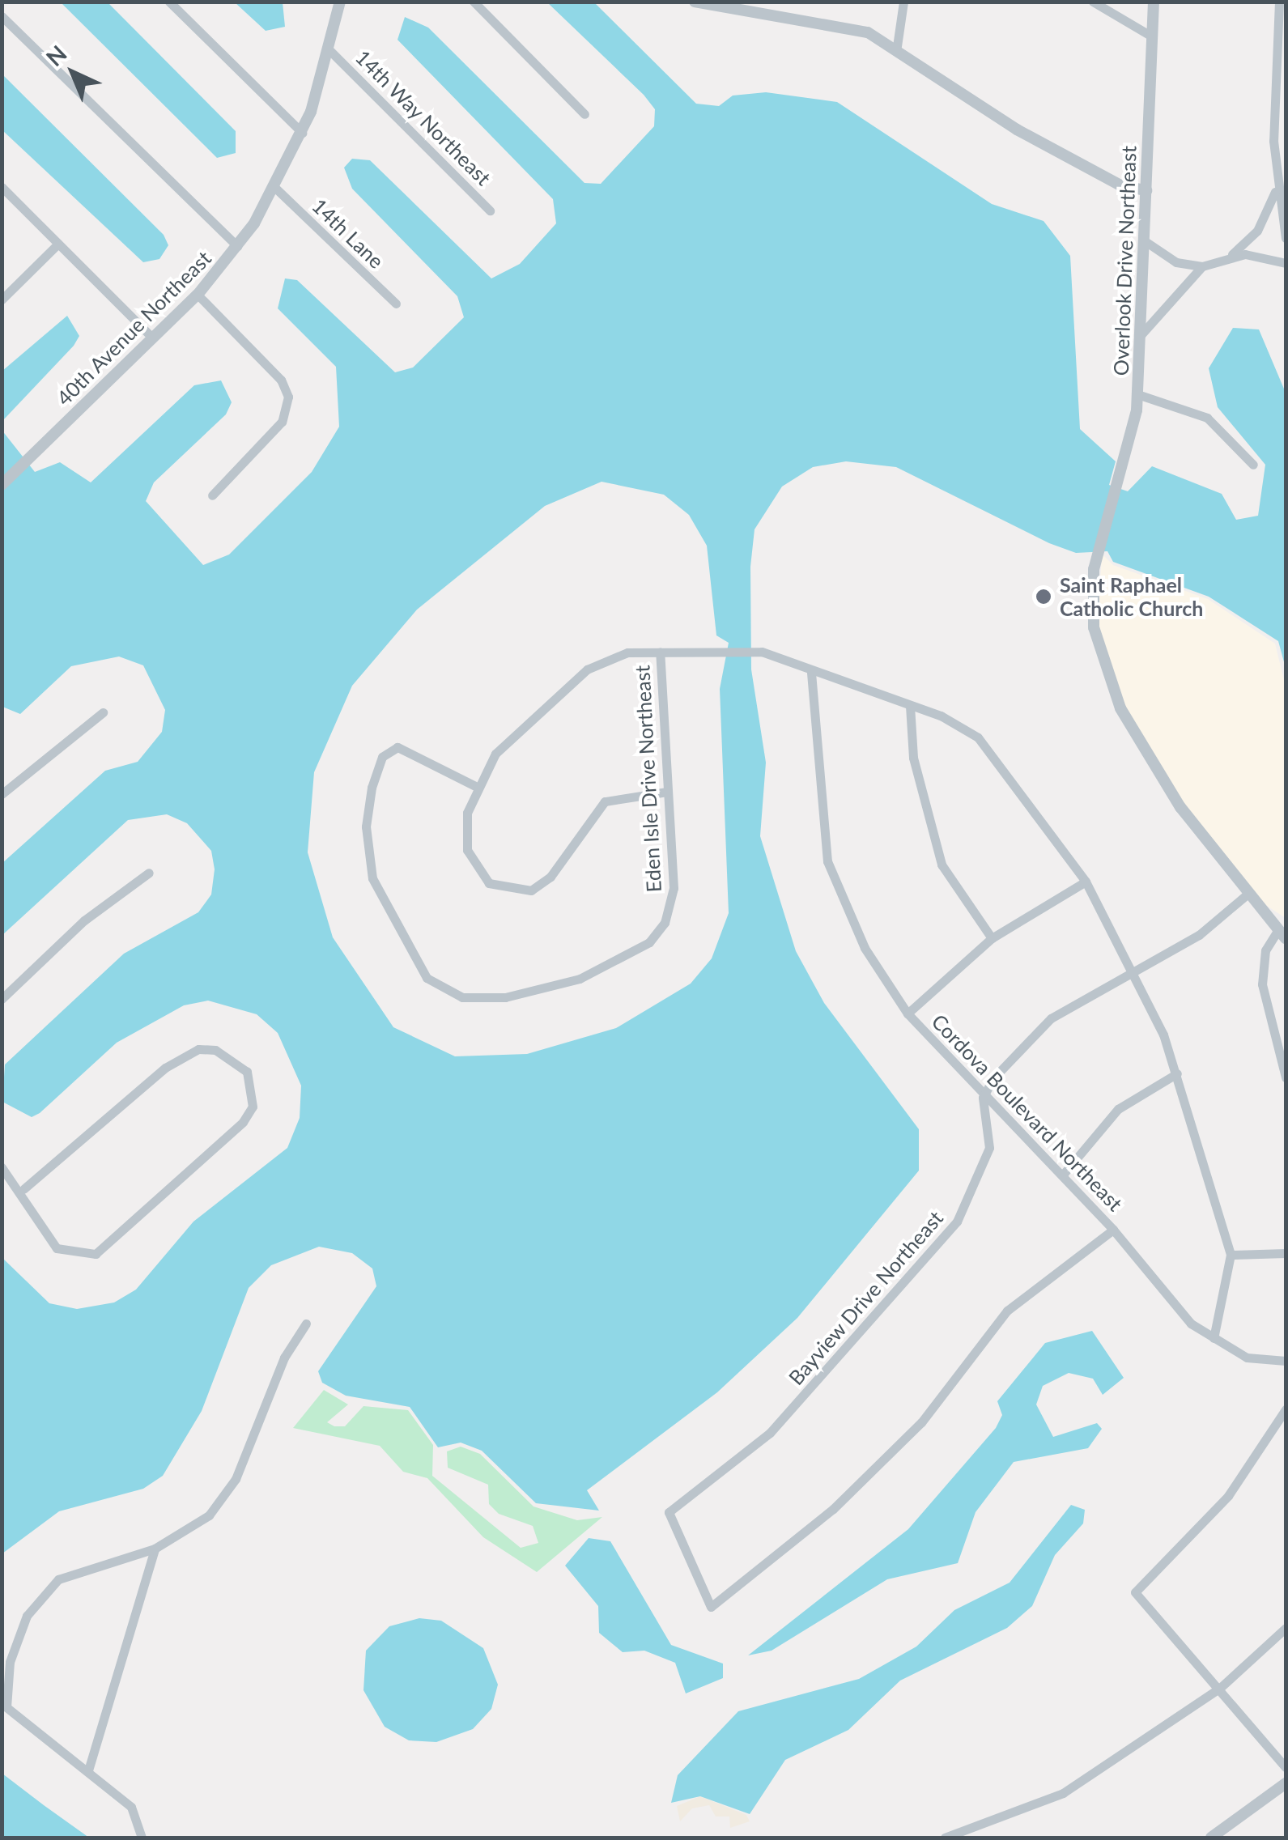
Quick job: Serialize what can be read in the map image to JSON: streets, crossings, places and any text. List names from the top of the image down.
{
  "streets": {
    "street": [
      "14th Way Northeast",
      "14th Lane",
      "Overlook Drive Northeast",
      "40th Avenue Northeast",
      "Eden Isle Drive Northeast",
      "Cordova Boulevard Northeast",
      "Bayview Drive Northeast"
    ]
  },
  "crossings": [
    ["14th Way Northeast", "40th Avenue Northeast"],
    ["14th Lane", "40th Avenue Northeast"],
    ["Cordova Boulevard Northeast", "Bayview Drive Northeast"]
  ],
  "places": ["Saint Raphael Catholic Church"],
  "north": "top left"
}
